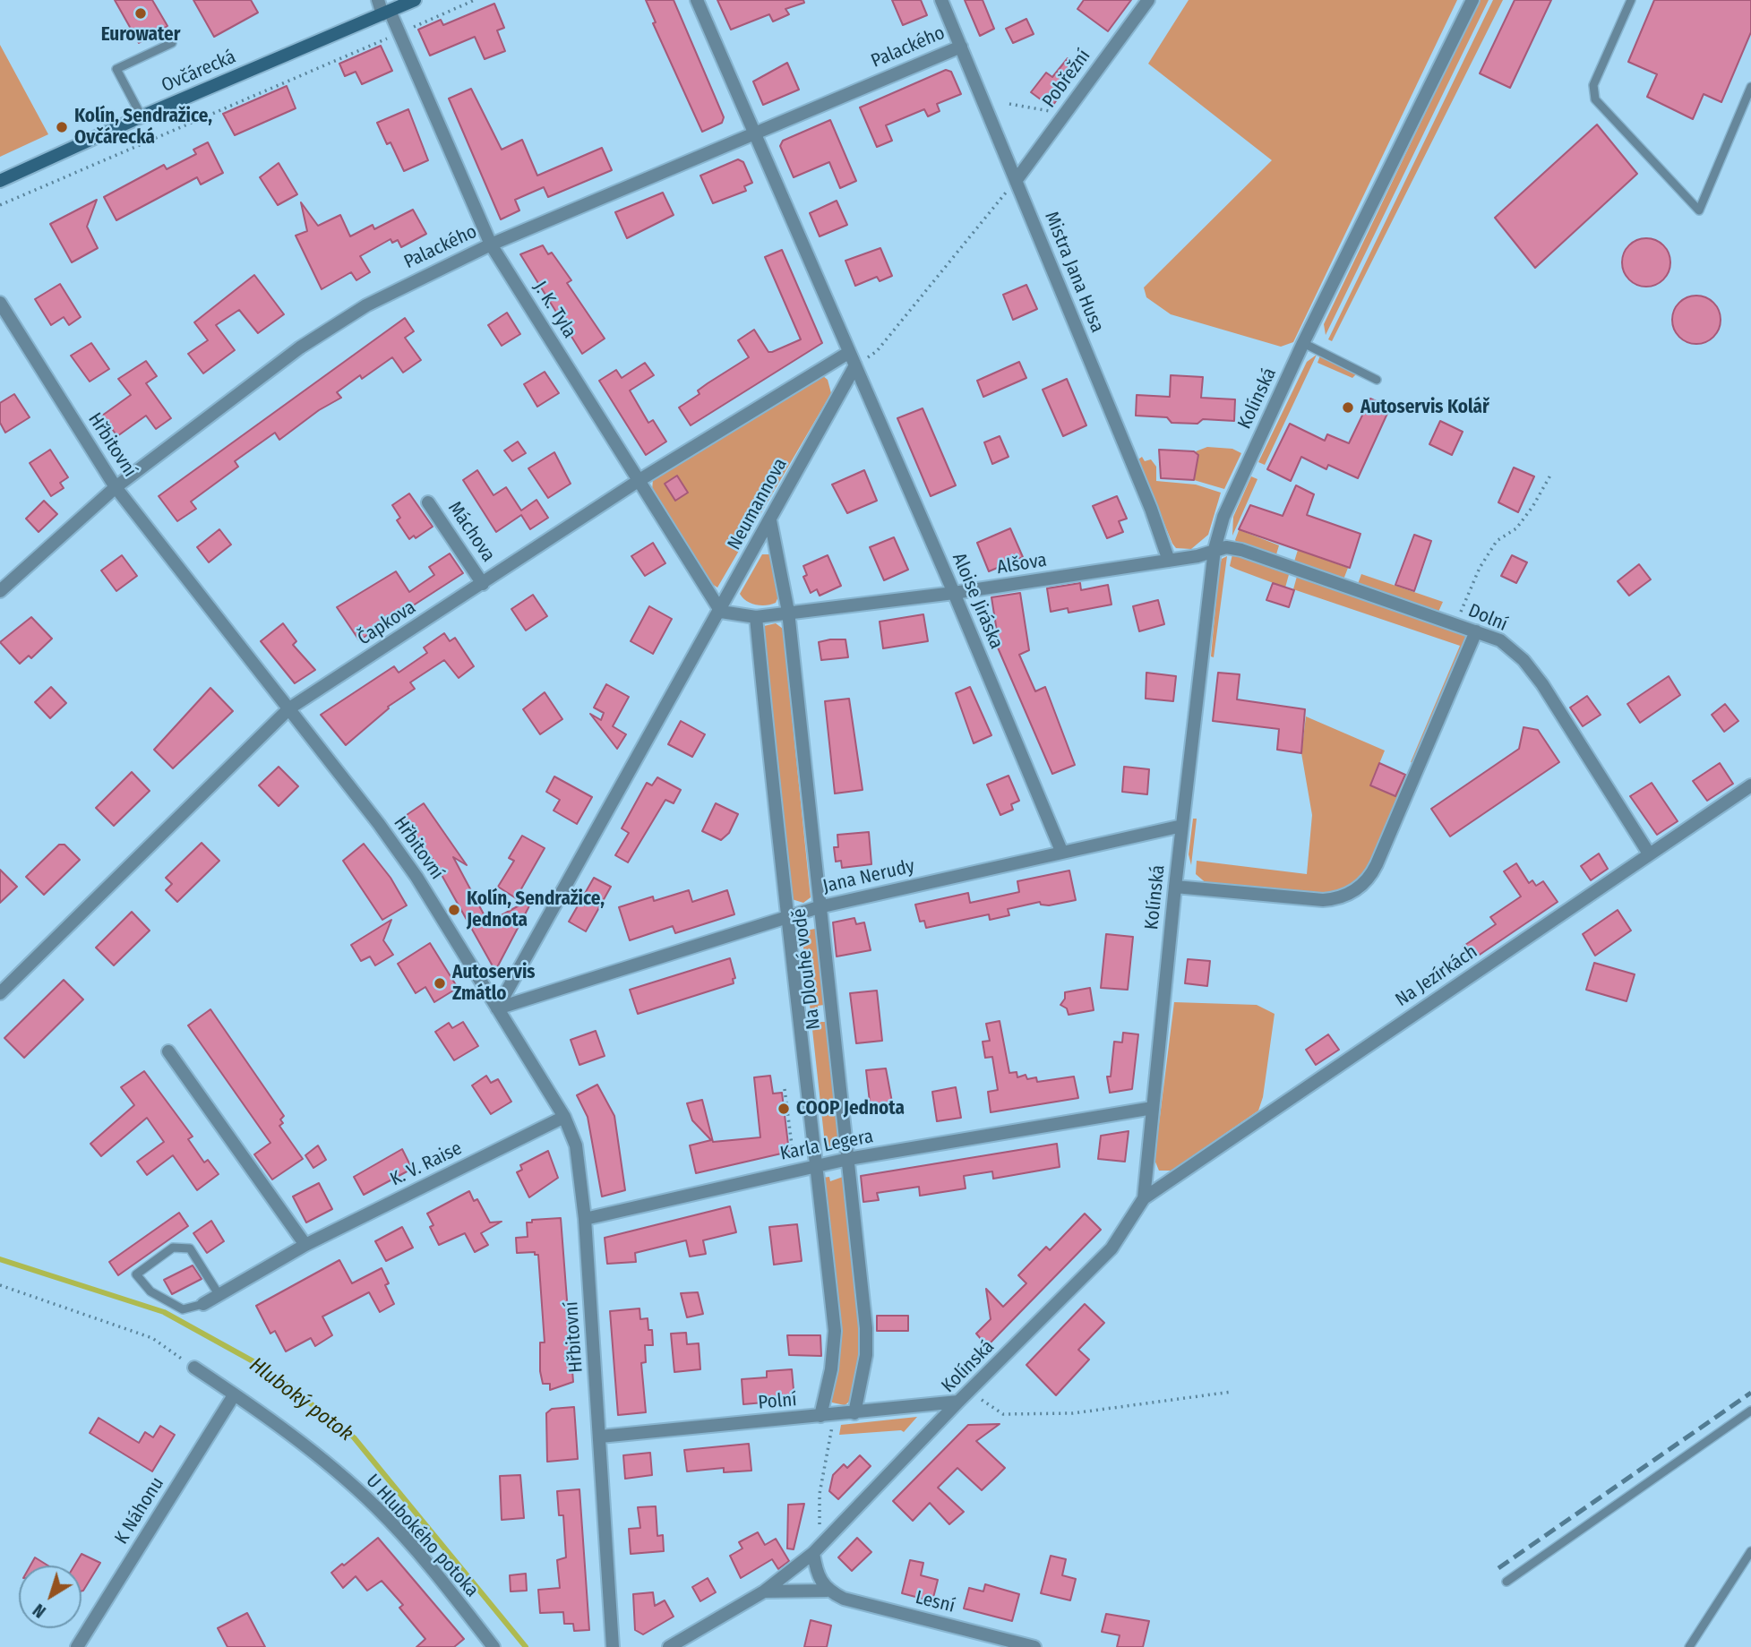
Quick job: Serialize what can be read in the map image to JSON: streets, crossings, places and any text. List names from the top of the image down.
{
  "streets": {
    "main road": ["Ovčárecká"],
    "street": [
      "Palackého",
      "Pobřežní",
      "Mistra Jana Husa",
      "J. K. Tyla",
      "Kolínská",
      "Hřbitovní",
      "Neumannova",
      "Máchova",
      "Alšova",
      "Aloise Jiráska",
      "Dolní",
      "Čapkova",
      "Jana Nerudy",
      "Na Dlouhé vodě",
      "Na Jezírkách",
      "Karla Legera",
      "K. V. Raise",
      "Polní",
      "K Náhonu",
      "U Hlubokého potoka",
      "Lesní"
    ]
  },
  "crossings": [
    ["Palackého", "Mistra Jana Husa"],
    ["Palackého", "J. K. Tyla"],
    ["Palackého", "Hřbitovní"],
    ["Ovčárecká", "J. K. Tyla"],
    ["Pobřežní", "Mistra Jana Husa"],
    ["Mistra Jana Husa", "Alšova"],
    ["J. K. Tyla", "Neumannova"],
    ["J. K. Tyla", "Alšova"],
    ["J. K. Tyla", "Čapkova"],
    ["Kolínská", "Alšova"],
    ["Kolínská", "Dolní"],
    ["Kolínská", "Jana Nerudy"],
    ["Kolínská", "Na Jezírkách"],
    ["Kolínská", "Karla Legera"],
    ["Kolínská", "Polní"],
    ["Kolínská", "Lesní"],
    ["Hřbitovní", "Neumannova"],
    ["Hřbitovní", "Čapkova"],
    ["Hřbitovní", "Jana Nerudy"],
    ["Hřbitovní", "Karla Legera"],
    ["Hřbitovní", "K. V. Raise"],
    ["Hřbitovní", "Polní"],
    ["Neumannova", "Alšova"],
    ["Neumannova", "Aloise Jiráska"],
    ["Neumannova", "Jana Nerudy"],
    ["Neumannova", "Na Dlouhé vodě"],
    ["Máchova", "Čapkova"],
    ["Alšova", "Aloise Jiráska"],
    ["Alšova", "Dolní"],
    ["Alšova", "Na Dlouhé vodě"],
    ["Aloise Jiráska", "Jana Nerudy"],
    ["Dolní", "Na Jezírkách"],
    ["Jana Nerudy", "Na Dlouhé vodě"],
    ["Na Dlouhé vodě", "Karla Legera"],
    ["Na Dlouhé vodě", "Polní"],
    ["K Náhonu", "U Hlubokého potoka"]
  ],
  "water": ["Hluboký potok"],
  "places": [
    "Eurowater",
    "Kolín, Sendražice, Ovčárecká",
    "Autoservis Kolář",
    "Kolín, Sendražice, Jednota",
    "Autoservis Zmátlo",
    "COOP Jednota"
  ],
  "north": "bottom left"
}
